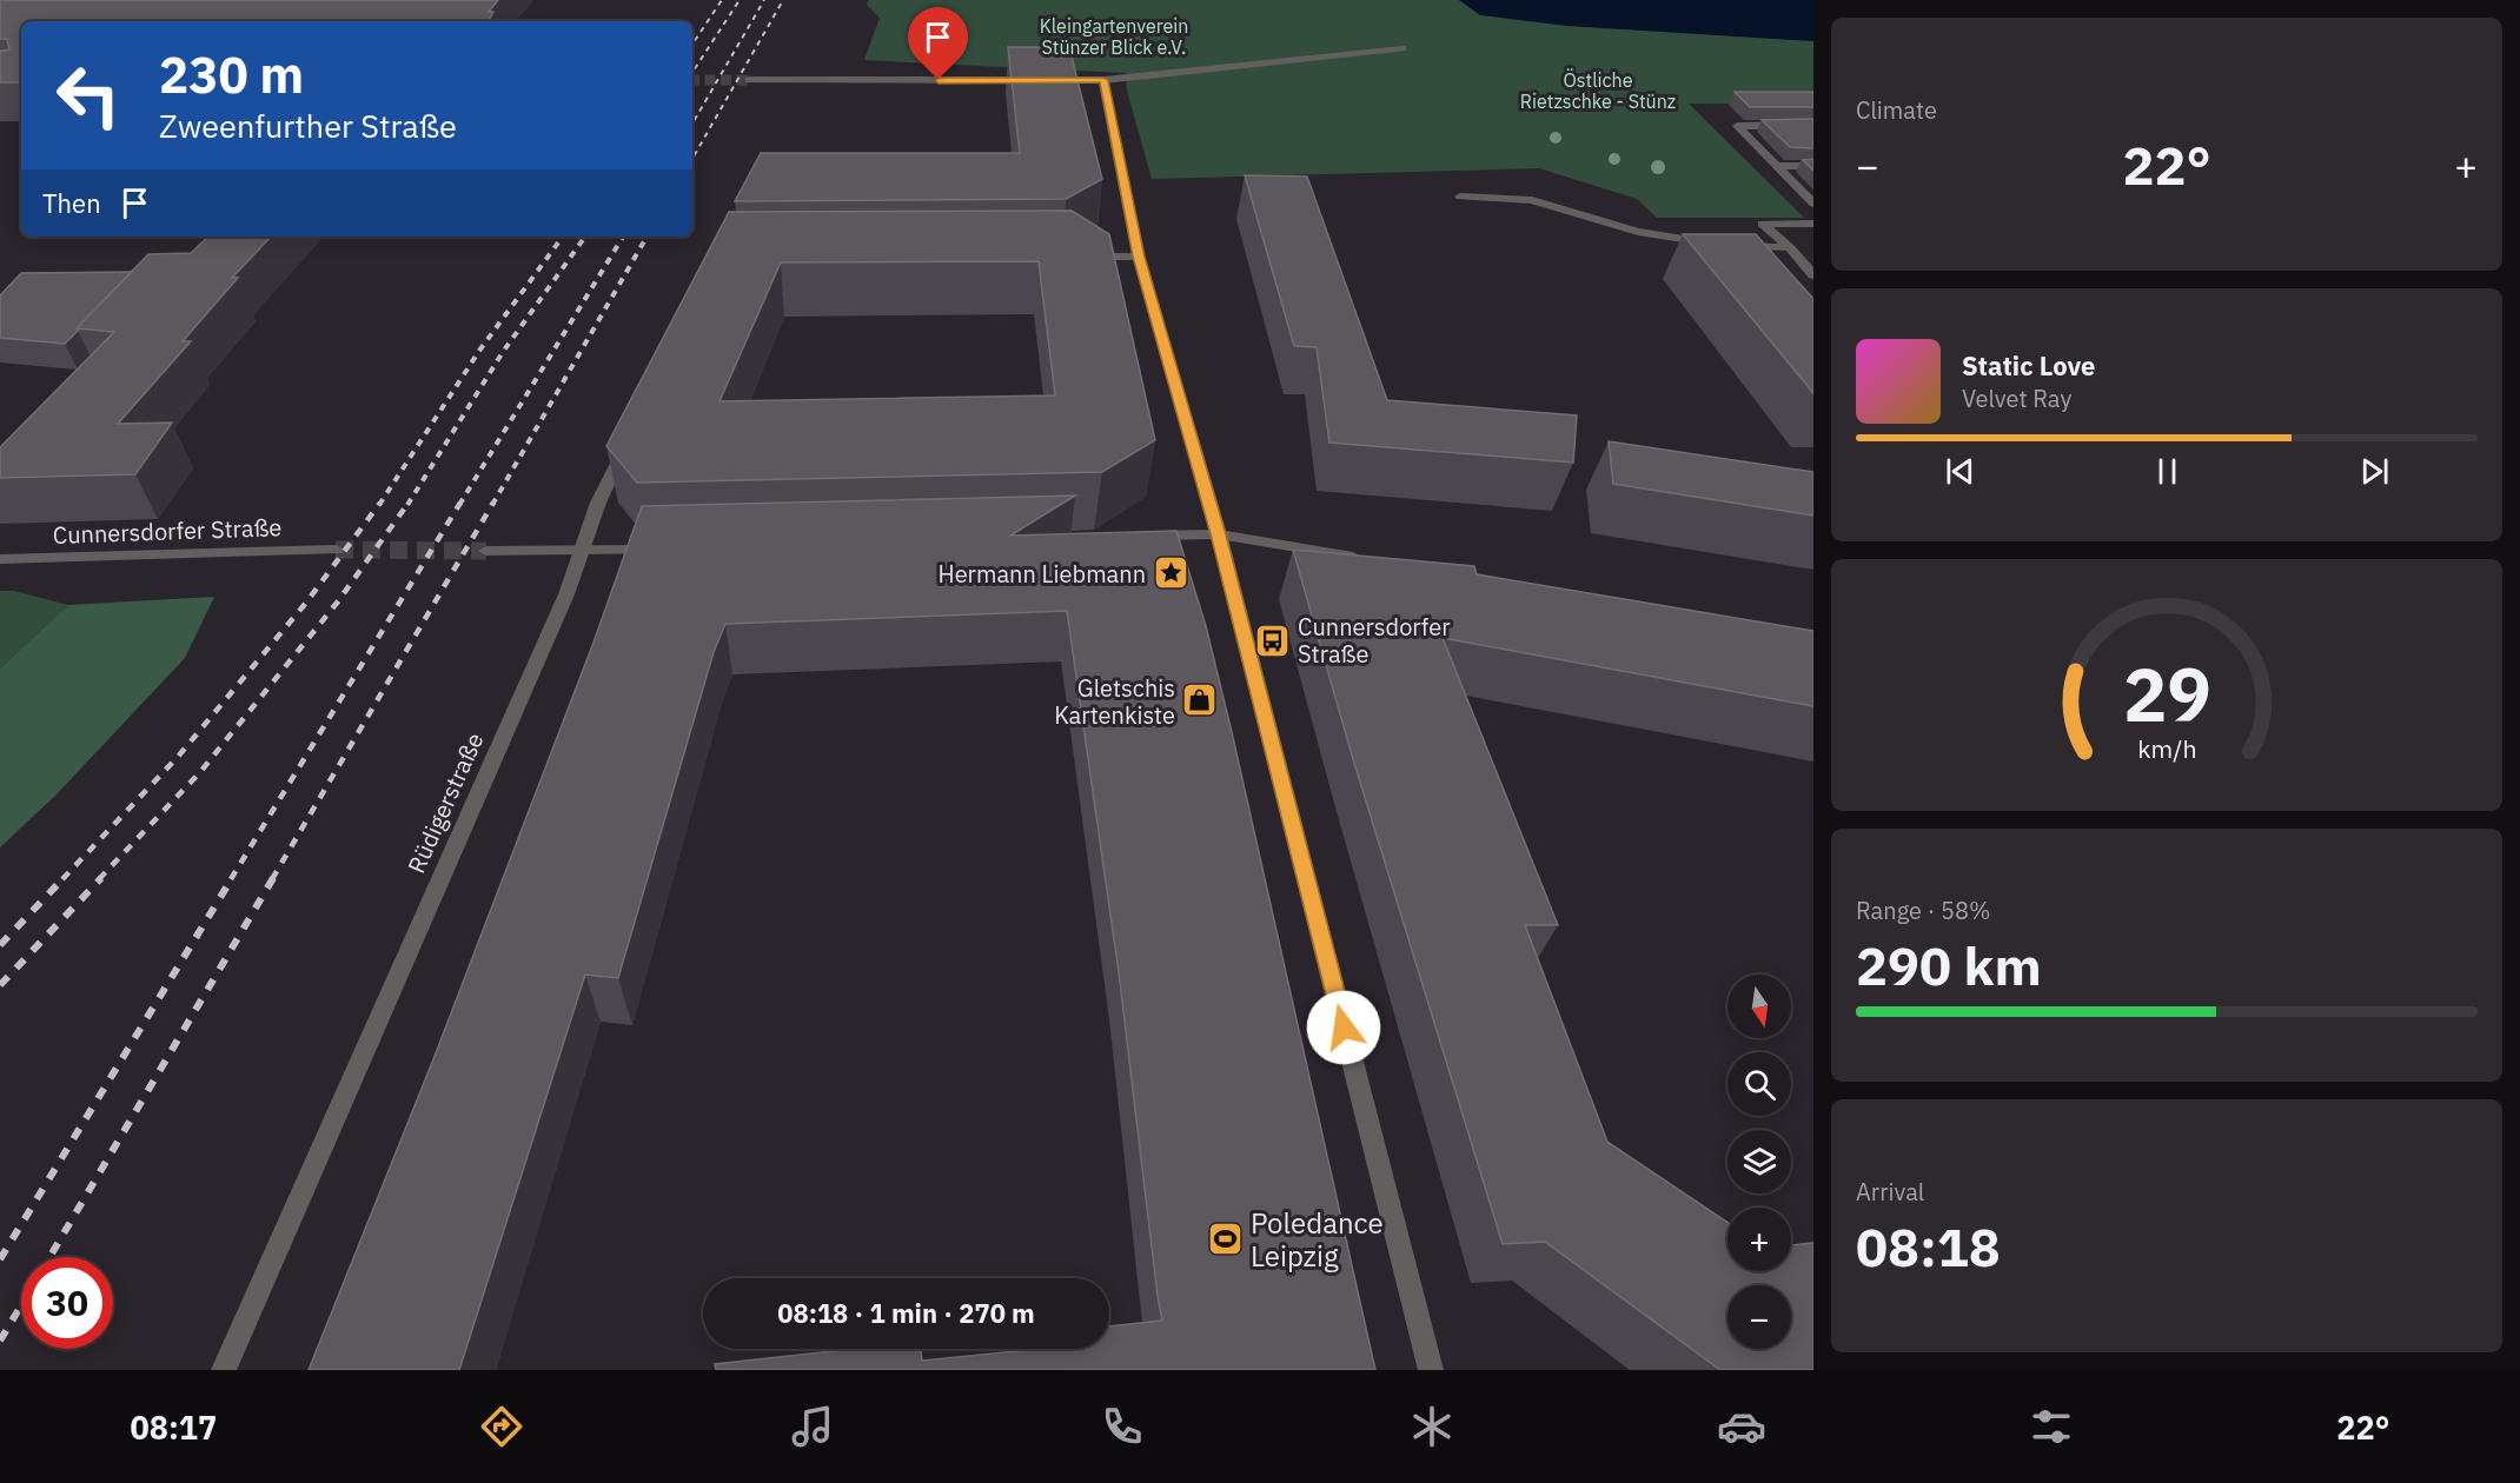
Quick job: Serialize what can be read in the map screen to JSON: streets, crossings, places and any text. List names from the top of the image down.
{
  "streets": {
    "street": ["Cunnersdorfer Straße", "Rüdigerstraße"]
  },
  "parks": ["Kleingartenverein Stünzer Blick e.V.", "Östliche Rietzschke - Stünz"],
  "places": {
    "place": ["Hermann Liebmann"],
    "bus stop": ["Cunnersdorfer Straße"],
    "shop": ["Gletschis Kartenkiste"],
    "sports": ["Poledance Leipzig"]
  },
  "north": "bottom",
  "page": {
    "tile": [
      "Climate",
      ["Range · 58%", "290 km"],
      ["Arrival", "08:18"]
    ],
    "turn": ["230 m", "Zweenfurther Straße"],
    "heat": ["−", "22°", "+"],
    "then": "Then",
    "song": ["Static Love", "Velvet Ray"],
    "map_buttons": ["+", "−"],
    "limit": "30",
    "trip": "08:18 · 1 min · 270 m",
    "tabs": ["08:17", "22°"],
    "gauge": ["29", "km/h"]
  }
}
